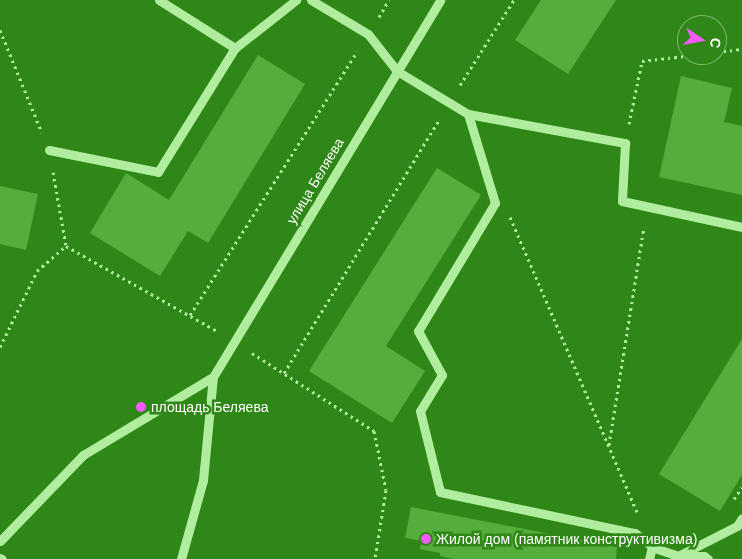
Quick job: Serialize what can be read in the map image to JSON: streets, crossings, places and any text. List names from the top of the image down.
{
  "streets": {
    "street": ["улица Беляева"]
  },
  "places": ["площадь Беляева", "Жилой дом (памятник конструктивизма)"],
  "north": "right"
}
